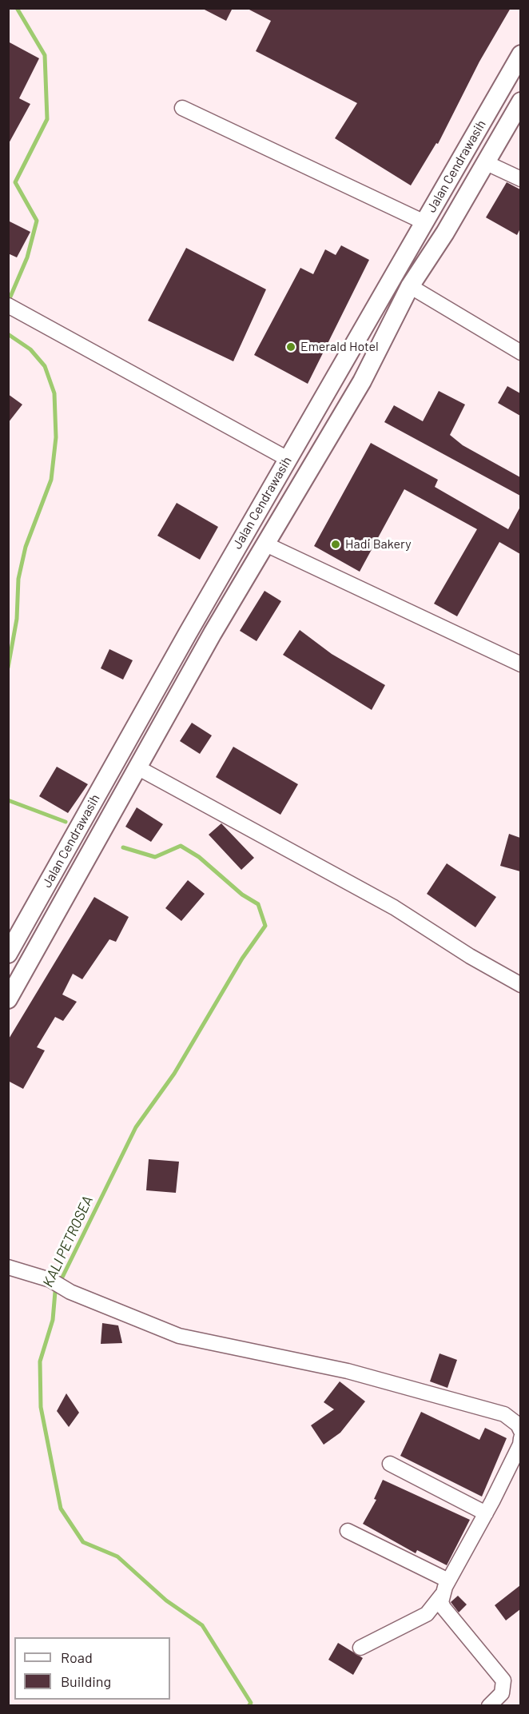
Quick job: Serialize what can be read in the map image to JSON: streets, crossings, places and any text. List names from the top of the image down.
{
  "streets": {
    "main road": ["Jalan Cendrawasih"]
  },
  "water": ["KALI PETROSEA"],
  "places": ["Emerald Hotel", "Hadi Bakery"],
  "legend": ["Road", "Building"]
}
